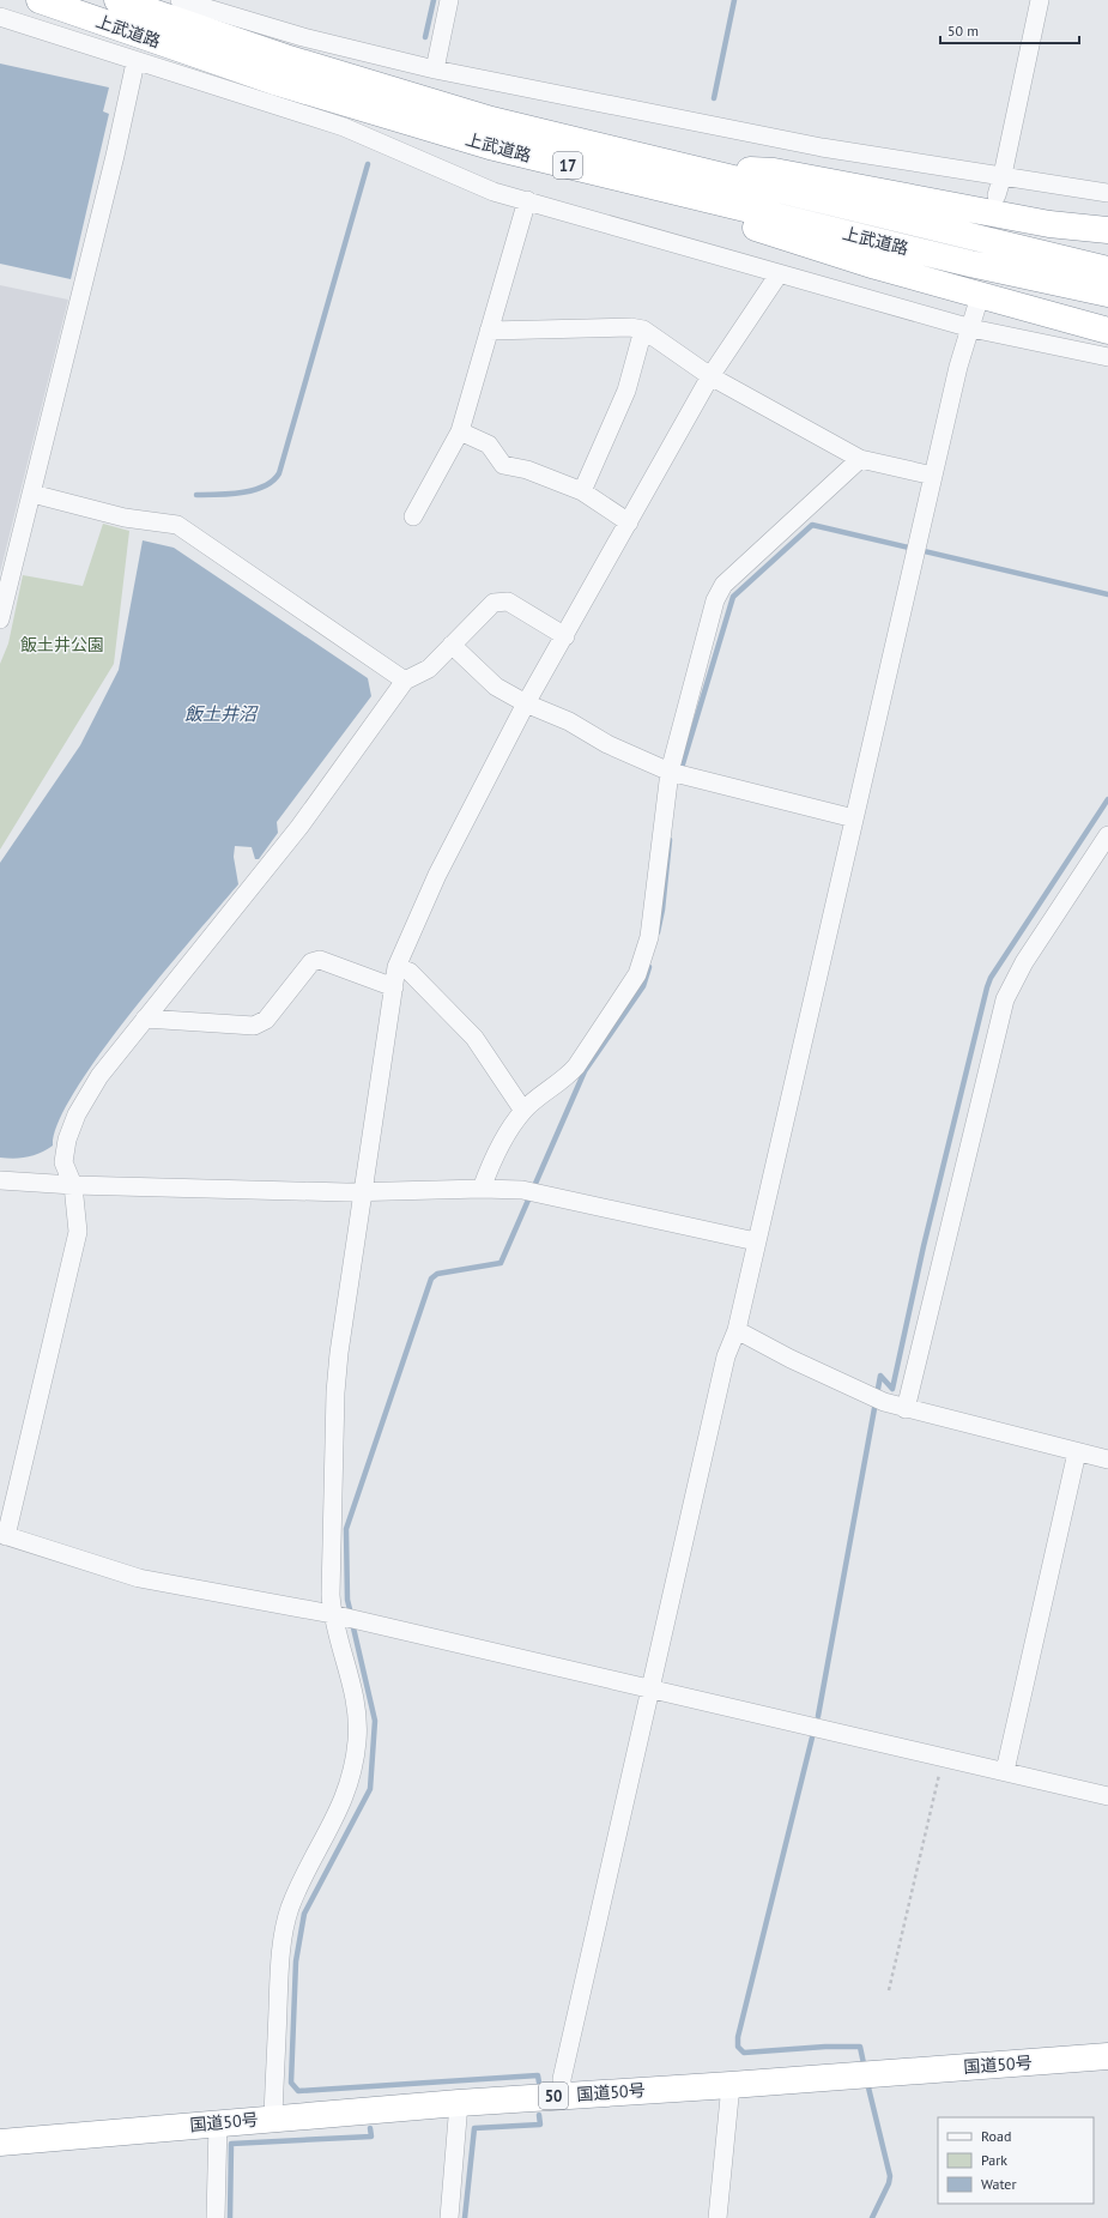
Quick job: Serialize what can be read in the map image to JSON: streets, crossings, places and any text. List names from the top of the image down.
{
  "streets": {
    "highway": [
      "上武道路",
      "17",
      "国道50号",
      "50"
    ]
  },
  "water": ["飯土井沼"],
  "parks": ["飯土井公園"],
  "legend": ["Road", "Park", "Water"],
  "scale_bar": "50 m"
}
